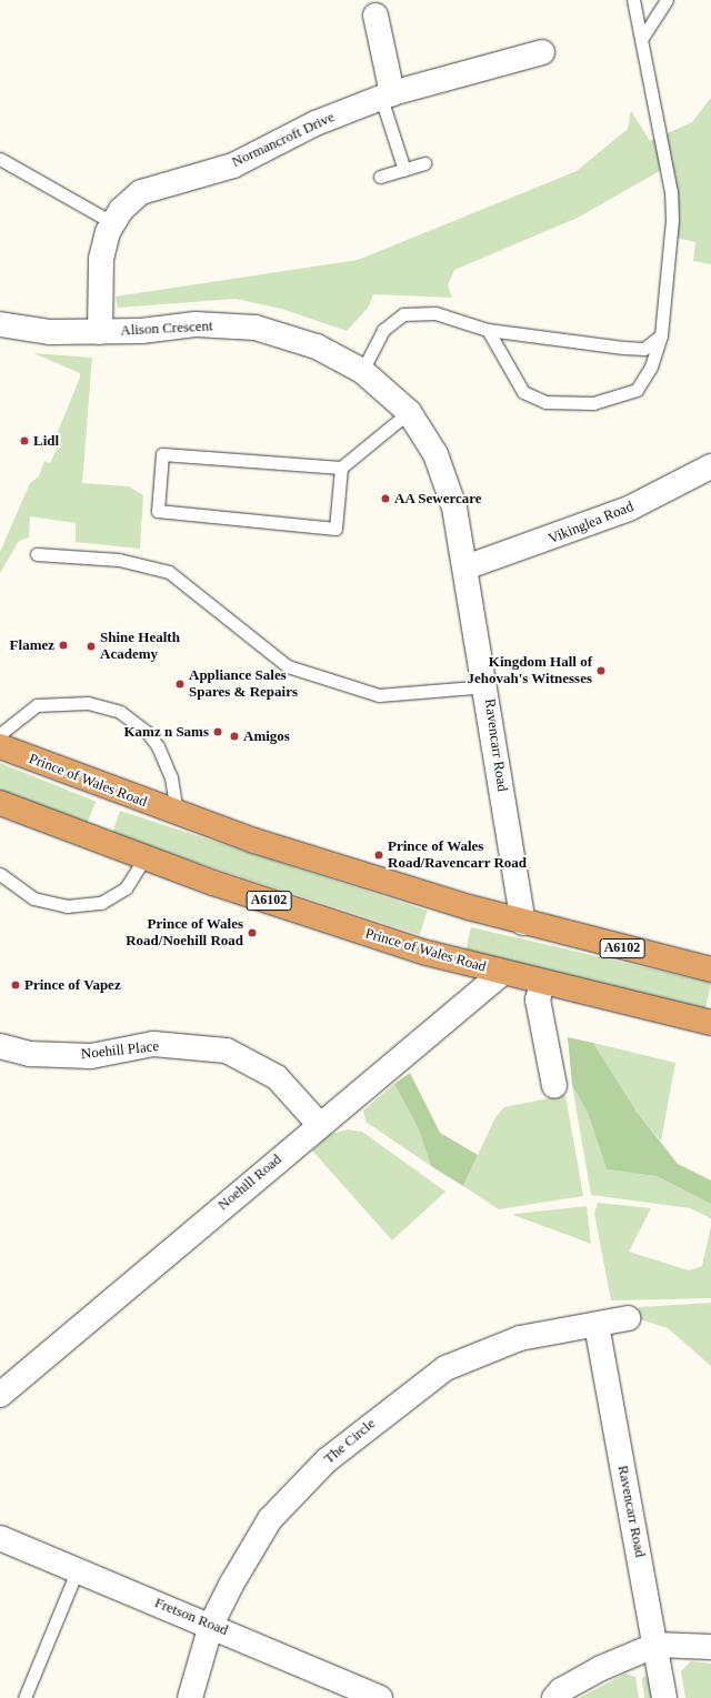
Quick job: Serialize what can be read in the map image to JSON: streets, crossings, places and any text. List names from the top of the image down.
{
  "streets": {
    "highway": ["Prince of Wales Road", "A6102"],
    "street": [
      "Normancroft Drive",
      "Alison Crescent",
      "Vikinglea Road",
      "Ravencarr Road",
      "Noehill Place",
      "Noehill Road",
      "The Circle",
      "Fretson Road"
    ]
  },
  "crossings": [
    ["Normancroft Drive", "Alison Crescent"],
    ["Alison Crescent", "Vikinglea Road"],
    ["Alison Crescent", "Ravencarr Road"],
    ["Vikinglea Road", "Ravencarr Road"],
    ["Ravencarr Road", "Prince of Wales Road"],
    ["Ravencarr Road", "The Circle"],
    ["Prince of Wales Road", "Noehill Road"],
    ["Noehill Place", "Noehill Road"],
    ["The Circle", "Fretson Road"]
  ],
  "places": [
    "Lidl",
    "AA Sewercare",
    "Flamez",
    "Shine Health Academy",
    "Kingdom Hall of Jehovah's Witnesses",
    "Appliance Sales Spares & Repairs",
    "Kamz n Sams",
    "Amigos",
    "Prince of Wales Road/Ravencarr Road",
    "Prince of Wales Road/Noehill Road",
    "Prince of Vapez"
  ]
}
